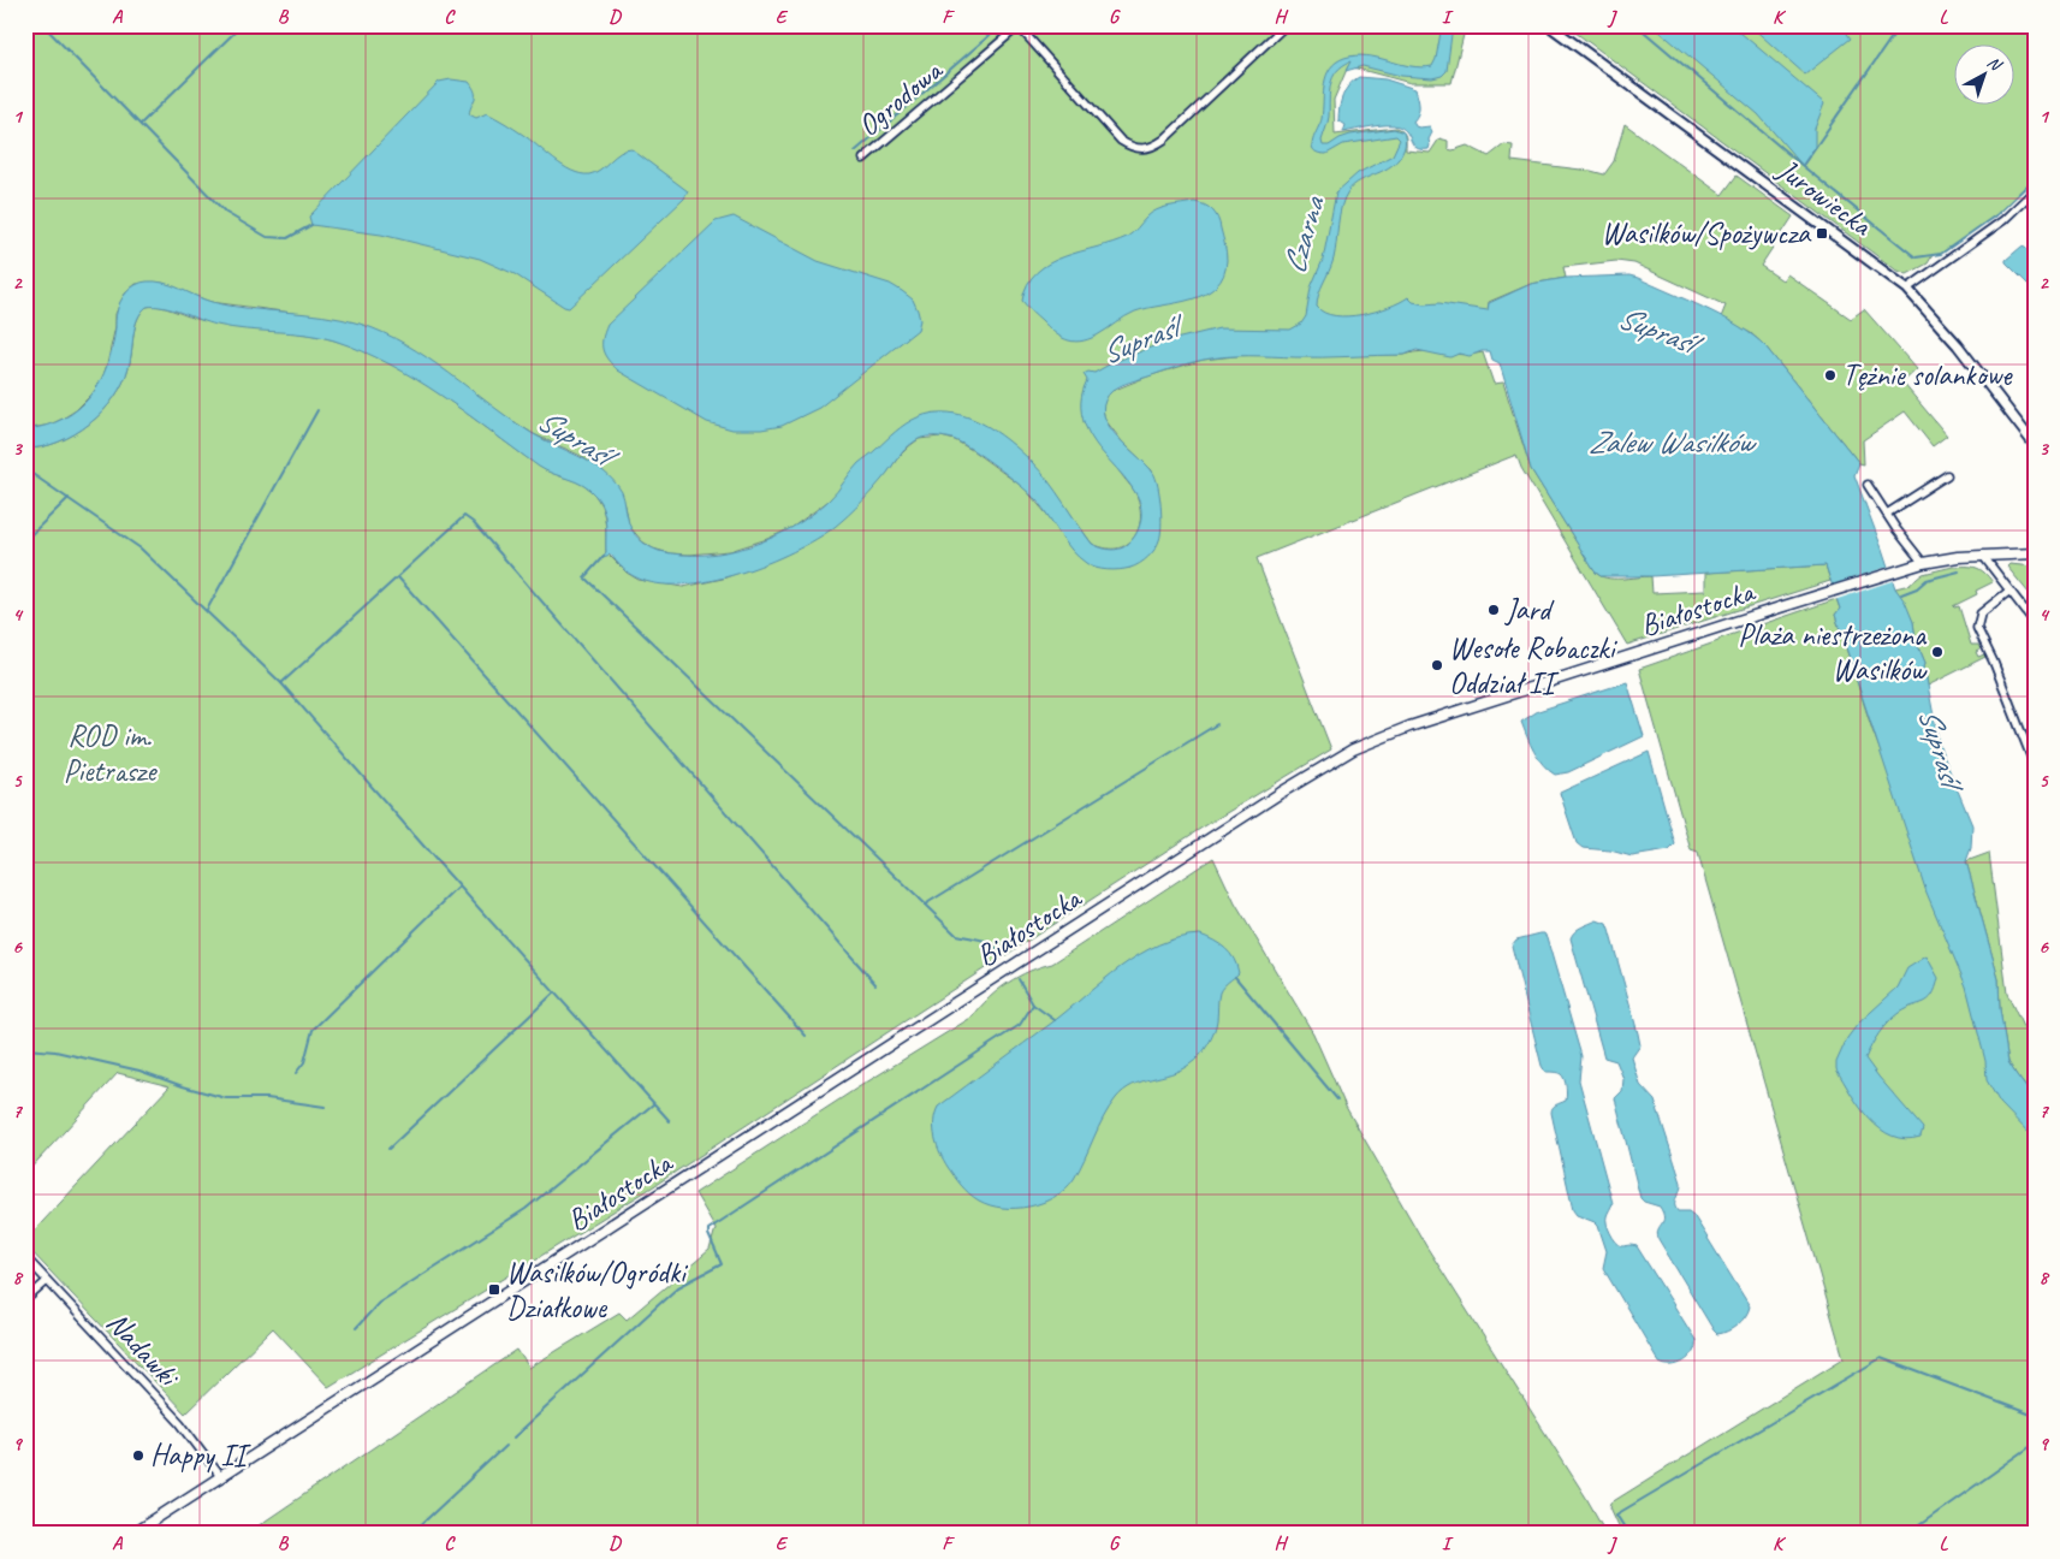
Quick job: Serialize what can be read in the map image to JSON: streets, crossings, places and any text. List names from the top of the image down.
{
  "streets": {
    "main road": ["Białostocka"],
    "street": ["Ogrodowa", "Jurowiecka", "Nadawki"]
  },
  "crossings": [
    ["Białostocka", "Nadawki"]
  ],
  "water": ["Czarna", "Supraśl", "Zalew Wasilków"],
  "parks": ["ROD im. Pietrasze"],
  "places": {
    "transit": ["Wasilków/Spożywcza", "Wasilków/Ogródki Działkowe"],
    "other": [
      "Tężnie solankowe",
      "Jard",
      "Plaża niestrzeżona Wasilków",
      "Wesołe Robaczki Oddział II",
      "Happy II"
    ]
  },
  "north": "top right",
  "grid": {
    "columns": [
      "A",
      "B",
      "C",
      "D",
      "E",
      "F",
      "G",
      "H",
      "I",
      "J",
      "K",
      "L"
    ],
    "rows": [
      "1",
      "2",
      "3",
      "4",
      "5",
      "6",
      "7",
      "8",
      "9"
    ]
  }
}
